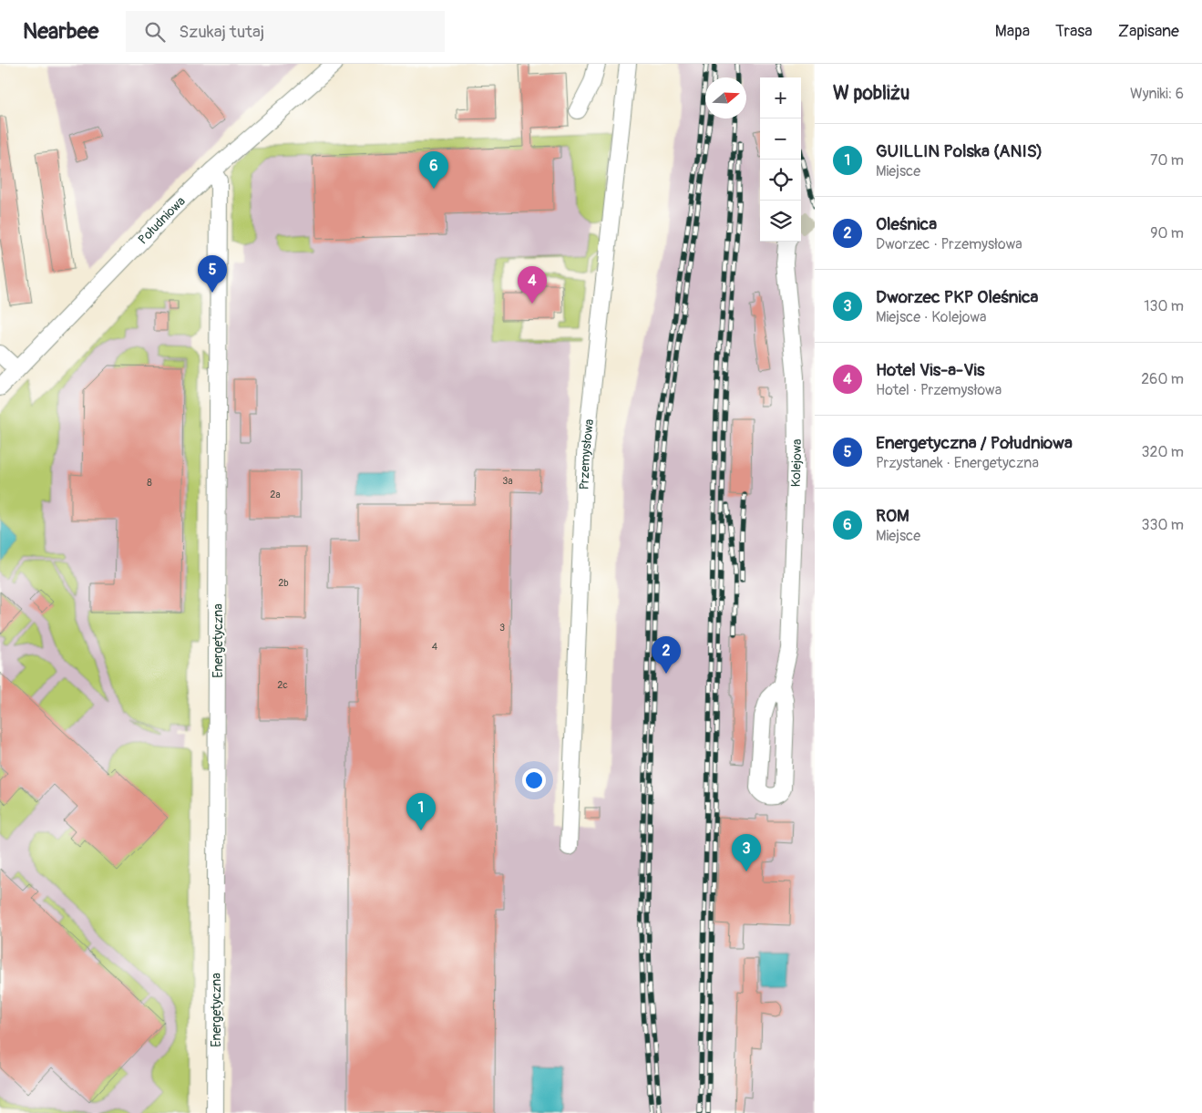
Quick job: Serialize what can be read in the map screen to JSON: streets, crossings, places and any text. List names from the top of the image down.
{
  "streets": {
    "street": [
      "Południowa",
      "Przemysłowa",
      "Kolejowa",
      "Energetyczna"
    ]
  },
  "crossings": [
    ["Południowa", "Energetyczna"]
  ],
  "house_numbers": [
    "3a",
    "8",
    "2a",
    "2b",
    "3",
    "4",
    "2c"
  ],
  "north": "right",
  "page": {
    "header": "Nearbee",
    "search": "Szukaj tutaj",
    "nav": ["Mapa", "Trasa", "Zapisane"],
    "heading": ["W pobliżu", "Wyniki: 6"],
    "map_buttons": ["+", "−"],
    "list": [
      {
        "mark": "1",
        "name": "GUILLIN Polska (ANIS)",
        "note": "Miejsce",
        "value": "70 m"
      },
      {
        "mark": "2",
        "name": "Oleśnica",
        "note": "Dworzec · Przemysłowa",
        "value": "90 m"
      },
      {
        "mark": "3",
        "name": "Dworzec PKP Oleśnica",
        "note": "Miejsce · Kolejowa",
        "value": "130 m"
      },
      {
        "mark": "4",
        "name": "Hotel Vis-a-Vis",
        "note": "Hotel · Przemysłowa",
        "value": "260 m"
      },
      {
        "mark": "5",
        "name": "Energetyczna / Południowa",
        "note": "Przystanek · Energetyczna",
        "value": "320 m"
      },
      {
        "mark": "6",
        "name": "ROM",
        "note": "Miejsce",
        "value": "330 m"
      }
    ],
    "pins": [
      "6",
      "5",
      "4",
      "2",
      "1",
      "3"
    ]
  }
}
